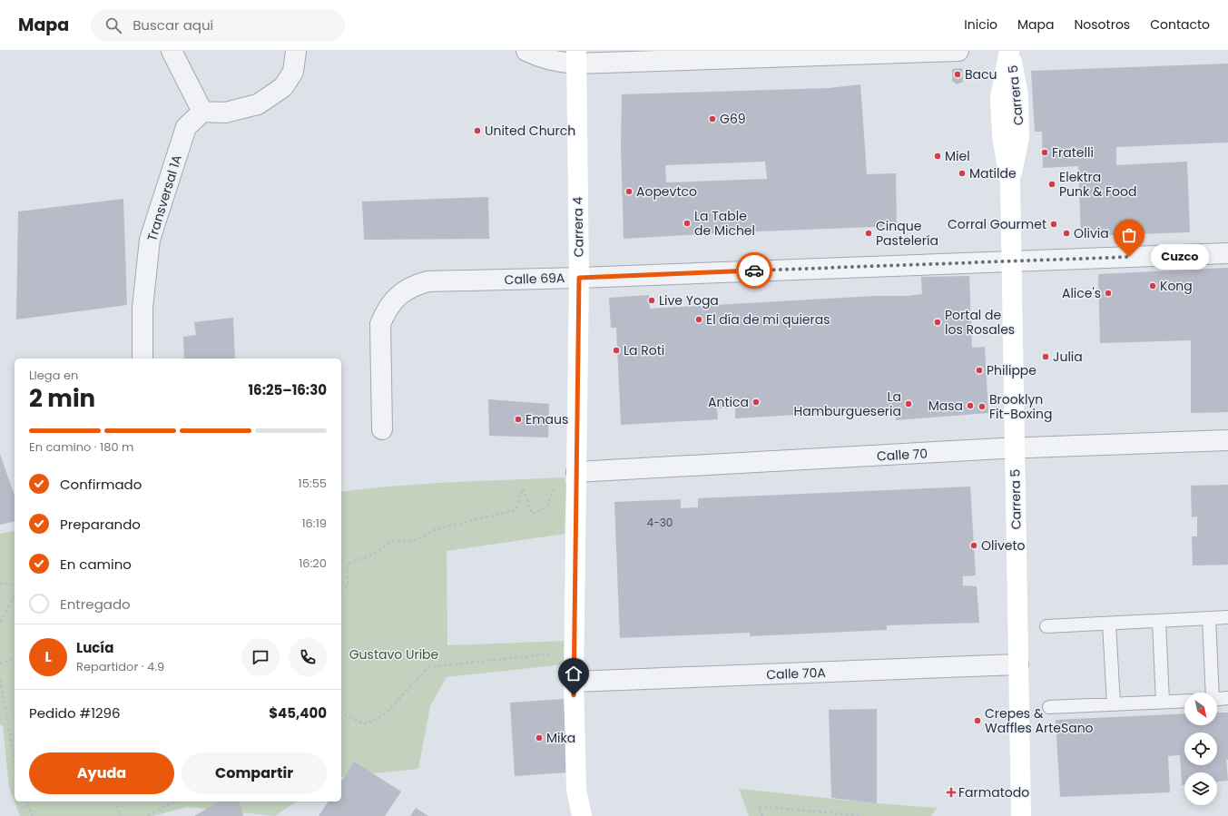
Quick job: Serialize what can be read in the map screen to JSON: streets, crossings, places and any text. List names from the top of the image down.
{
  "streets": {
    "street": [
      "Carrera 5",
      "Transversal 1A",
      "Carrera 4",
      "Calle 69A",
      "Calle 70",
      "Calle 70A"
    ]
  },
  "crossings": [
    ["Carrera 5", "Calle 69A"],
    ["Carrera 5", "Calle 70"],
    ["Carrera 5", "Calle 70A"],
    ["Carrera 4", "Calle 69A"],
    ["Carrera 4", "Calle 70"],
    ["Carrera 4", "Calle 70A"]
  ],
  "parks": ["Gustavo Uribe"],
  "places": {
    "other": [
      "Bacu",
      "G69",
      "United Church",
      "Fratelli",
      "Miel",
      "Matilde",
      "Elektra Punk & Food",
      "Aopevtco",
      "La Table de Michel",
      "Corral Gourmet",
      "Cinque Pastelería",
      "Olivia",
      "Cuzco",
      "Kong",
      "Alice's",
      "Live Yoga",
      "El día de mi quieras",
      "Portal de los Rosales",
      "La Roti",
      "Julia",
      "Philippe",
      "Antica",
      "La Hamburgueseria",
      "Masa",
      "Brooklyn Fit-Boxing",
      "Emaus",
      "Oliveto",
      "Crepes & Waffles ArteSano",
      "Mika"
    ],
    "health": ["Farmatodo"]
  },
  "house_numbers": ["4-30"],
  "north": "bottom right",
  "page": {
    "header": "Mapa",
    "search": "Buscar aquí",
    "nav": [
      "Inicio",
      "Mapa",
      "Nosotros",
      "Contacto"
    ],
    "bubble": "Cuzco",
    "heading": ["2 min", "Llega en", "16:25–16:30"],
    "panel": [
      "Lucía",
      "Repartidor · 4.9",
      "Pedido #1296",
      "$45,400"
    ],
    "bar": "En camino · 180 m",
    "list": [
      ["Confirmado", "15:55"],
      ["Preparando", "16:19"],
      ["En camino", "16:20"],
      "Entregado"
    ],
    "round": "L",
    "buttons": ["Ayuda", "Compartir"]
  }
}
